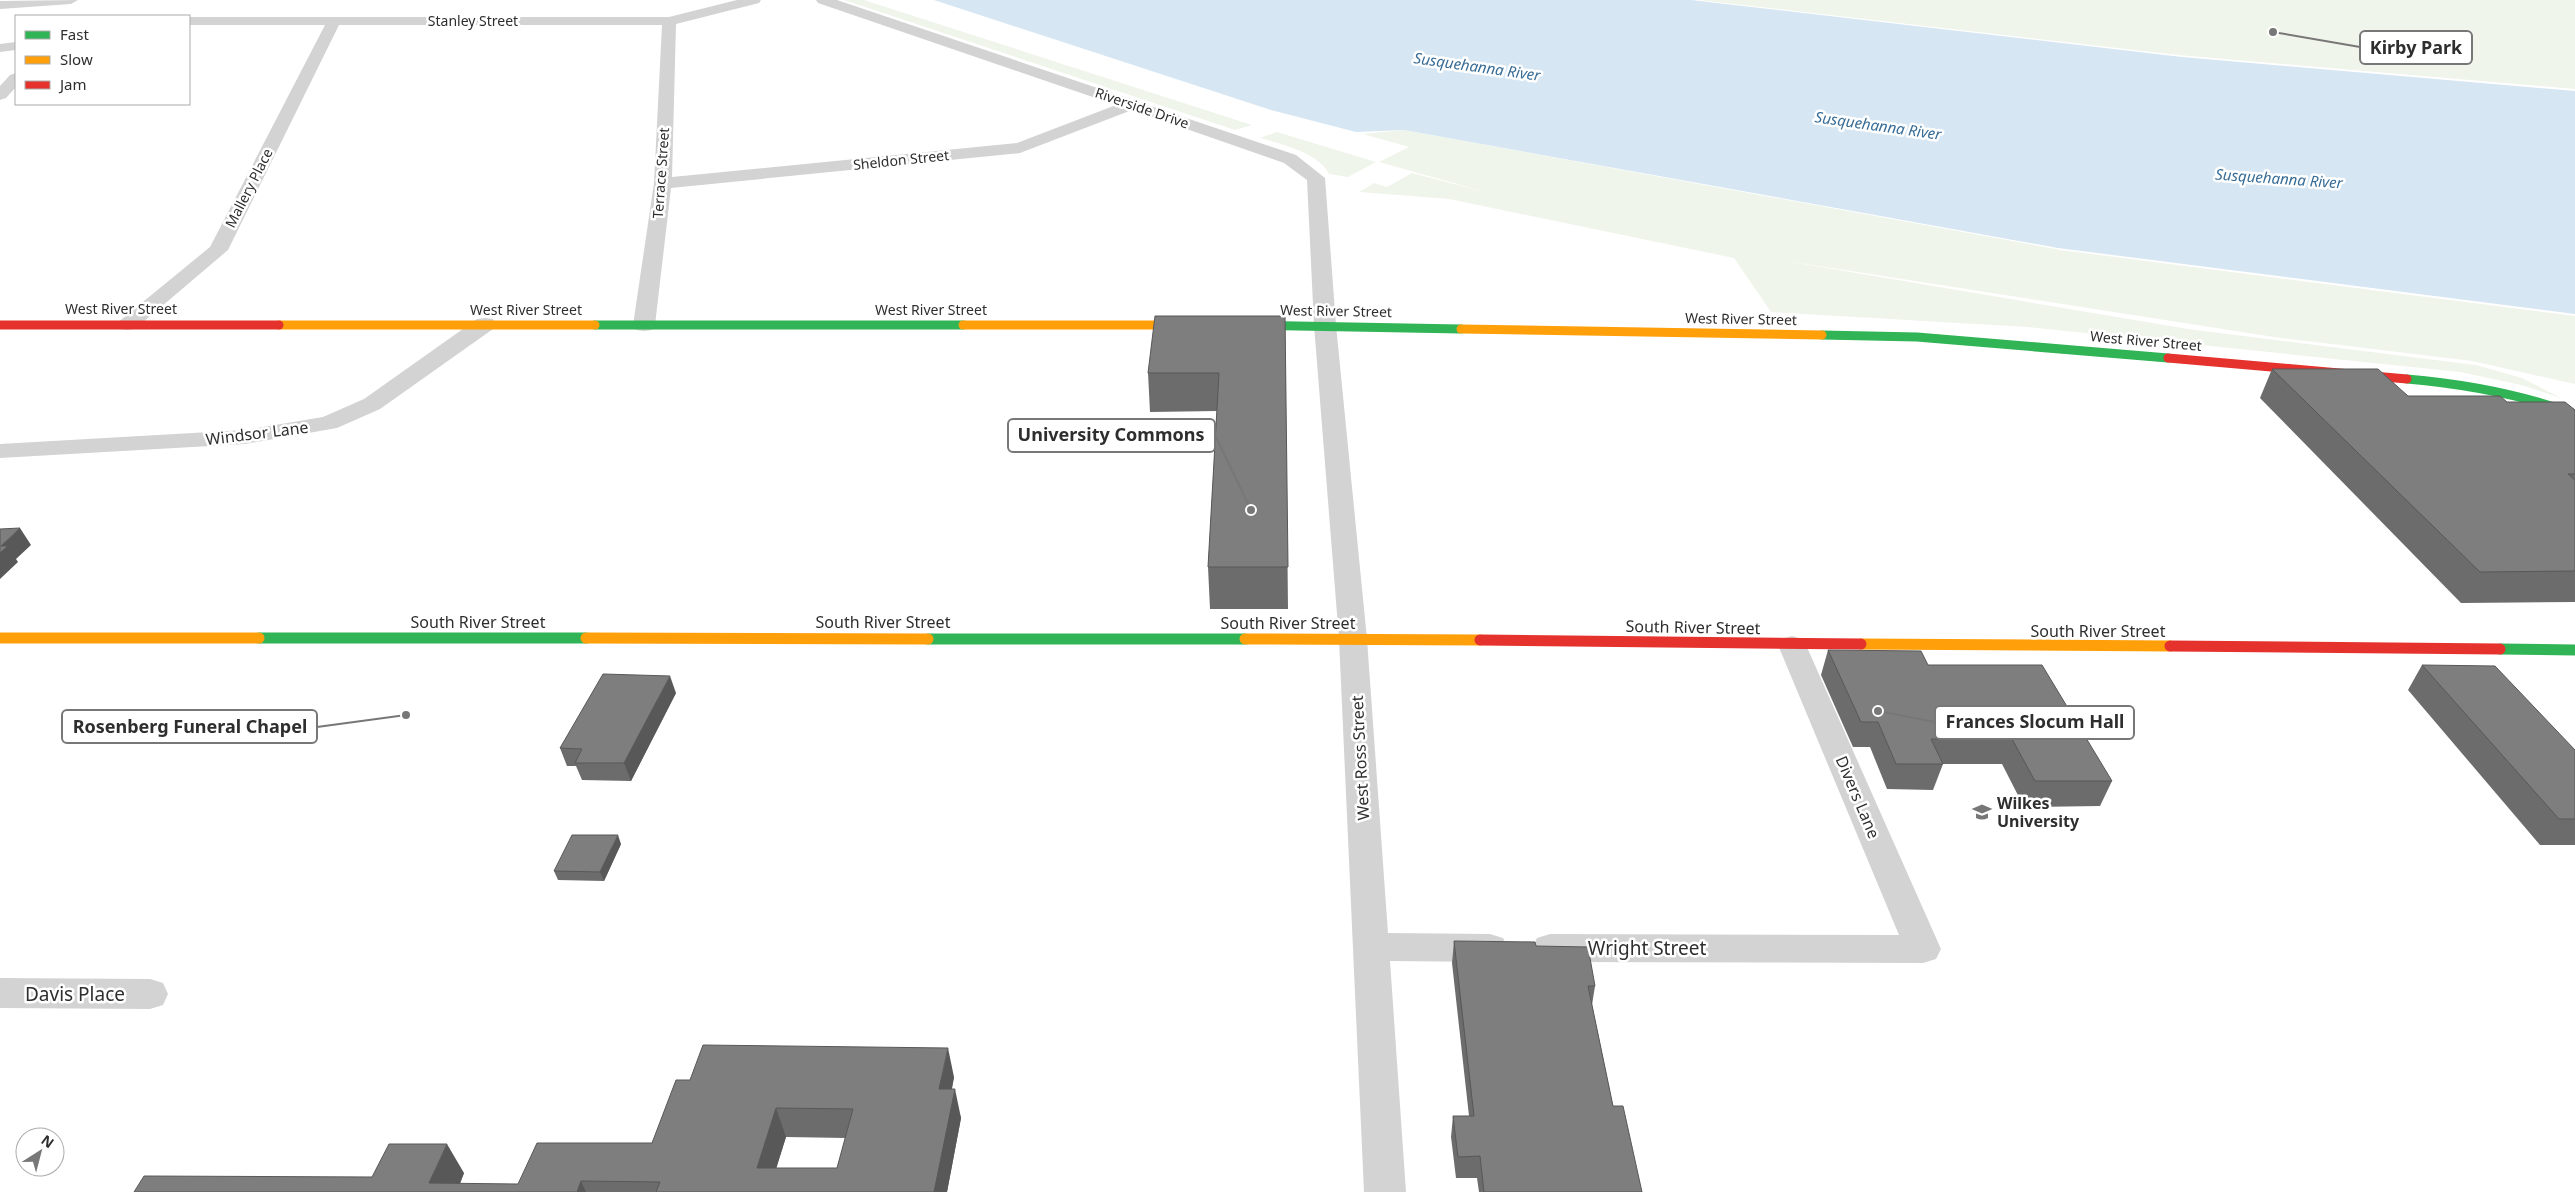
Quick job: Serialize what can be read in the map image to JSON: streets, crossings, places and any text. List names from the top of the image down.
{
  "streets": {
    "street": [
      "Stanley Street",
      "Riverside Drive",
      "Sheldon Street",
      "Terrace Street",
      "Mallery Place",
      "West River Street",
      "Windsor Lane",
      "South River Street",
      "West Ross Street",
      "Divers Lane",
      "Wright Street",
      "Davis Place"
    ]
  },
  "crossings": [
    ["Stanley Street", "Terrace Street"],
    ["Stanley Street", "Mallery Place"],
    ["Riverside Drive", "Sheldon Street"],
    ["Riverside Drive", "West River Street"],
    ["Riverside Drive", "West Ross Street"],
    ["Sheldon Street", "Terrace Street"],
    ["Terrace Street", "West River Street"],
    ["Mallery Place", "West River Street"],
    ["West River Street", "Windsor Lane"],
    ["West River Street", "West Ross Street"],
    ["South River Street", "West Ross Street"],
    ["South River Street", "Divers Lane"],
    ["West Ross Street", "Wright Street"],
    ["Divers Lane", "Wright Street"]
  ],
  "water": ["Susquehanna River"],
  "places": {
    "other": [
      "Kirby Park",
      "University Commons",
      "Frances Slocum Hall",
      "Rosenberg Funeral Chapel"
    ],
    "school or university": ["Wilkes University"]
  },
  "legend": ["Fast", "Slow", "Jam"],
  "north": "top right"
}
